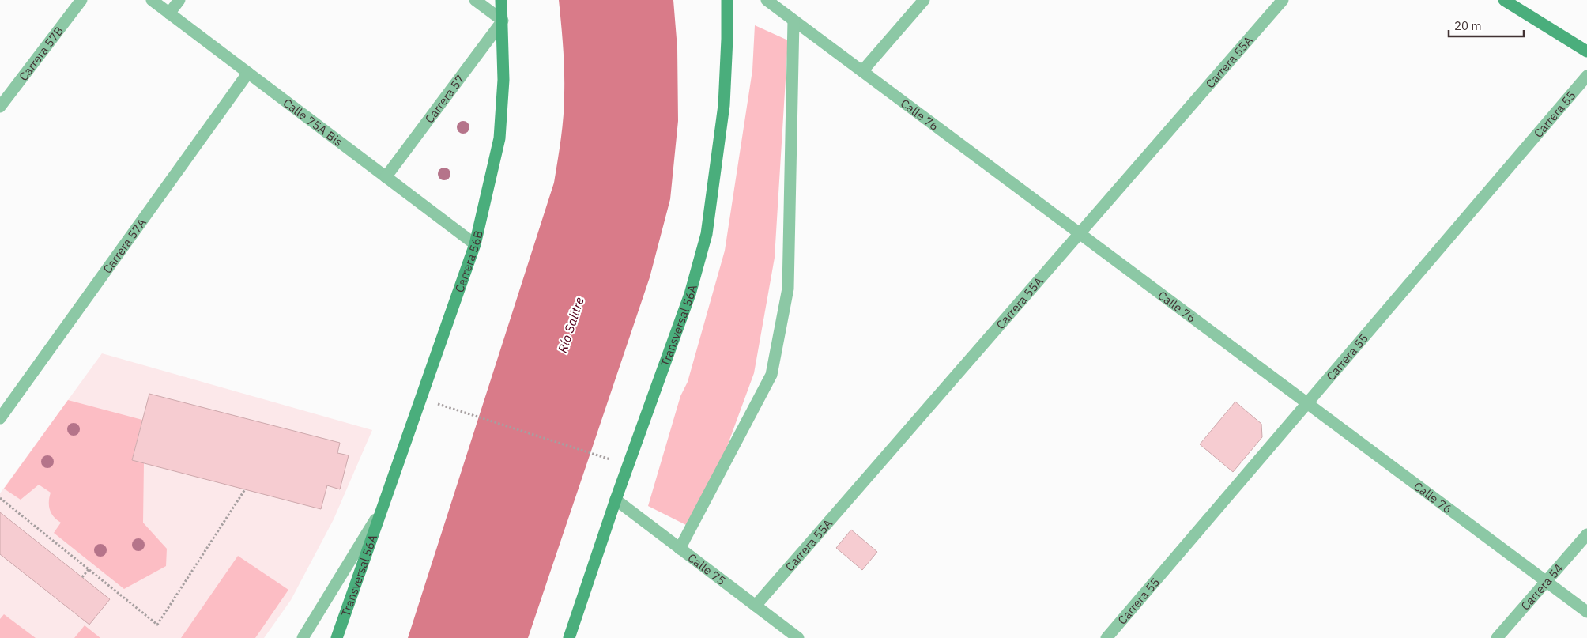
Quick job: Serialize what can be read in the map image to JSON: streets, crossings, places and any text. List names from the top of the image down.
{
  "streets": {
    "main road": ["Carrera 56B", "Transversal 56A"],
    "street": [
      "Carrera 57B",
      "Carrera 55A",
      "Carrera 57",
      "Carrera 55",
      "Calle 76",
      "Calle 75A Bis",
      "Carrera 57A",
      "Calle 75",
      "Carrera 54"
    ]
  },
  "crossings": [
    ["Carrera 55A", "Calle 76"],
    ["Carrera 55A", "Calle 75"],
    ["Carrera 57", "Calle 75A Bis"],
    ["Carrera 57", "Carrera 56B"],
    ["Carrera 55", "Calle 76"],
    ["Calle 76", "Carrera 54"],
    ["Calle 75A Bis", "Carrera 57A"],
    ["Calle 75A Bis", "Carrera 56B"],
    ["Carrera 56B", "Transversal 56A"],
    ["Transversal 56A", "Calle 75"]
  ],
  "water": ["Río Salitre"],
  "scale_bar": "20 m"
}
